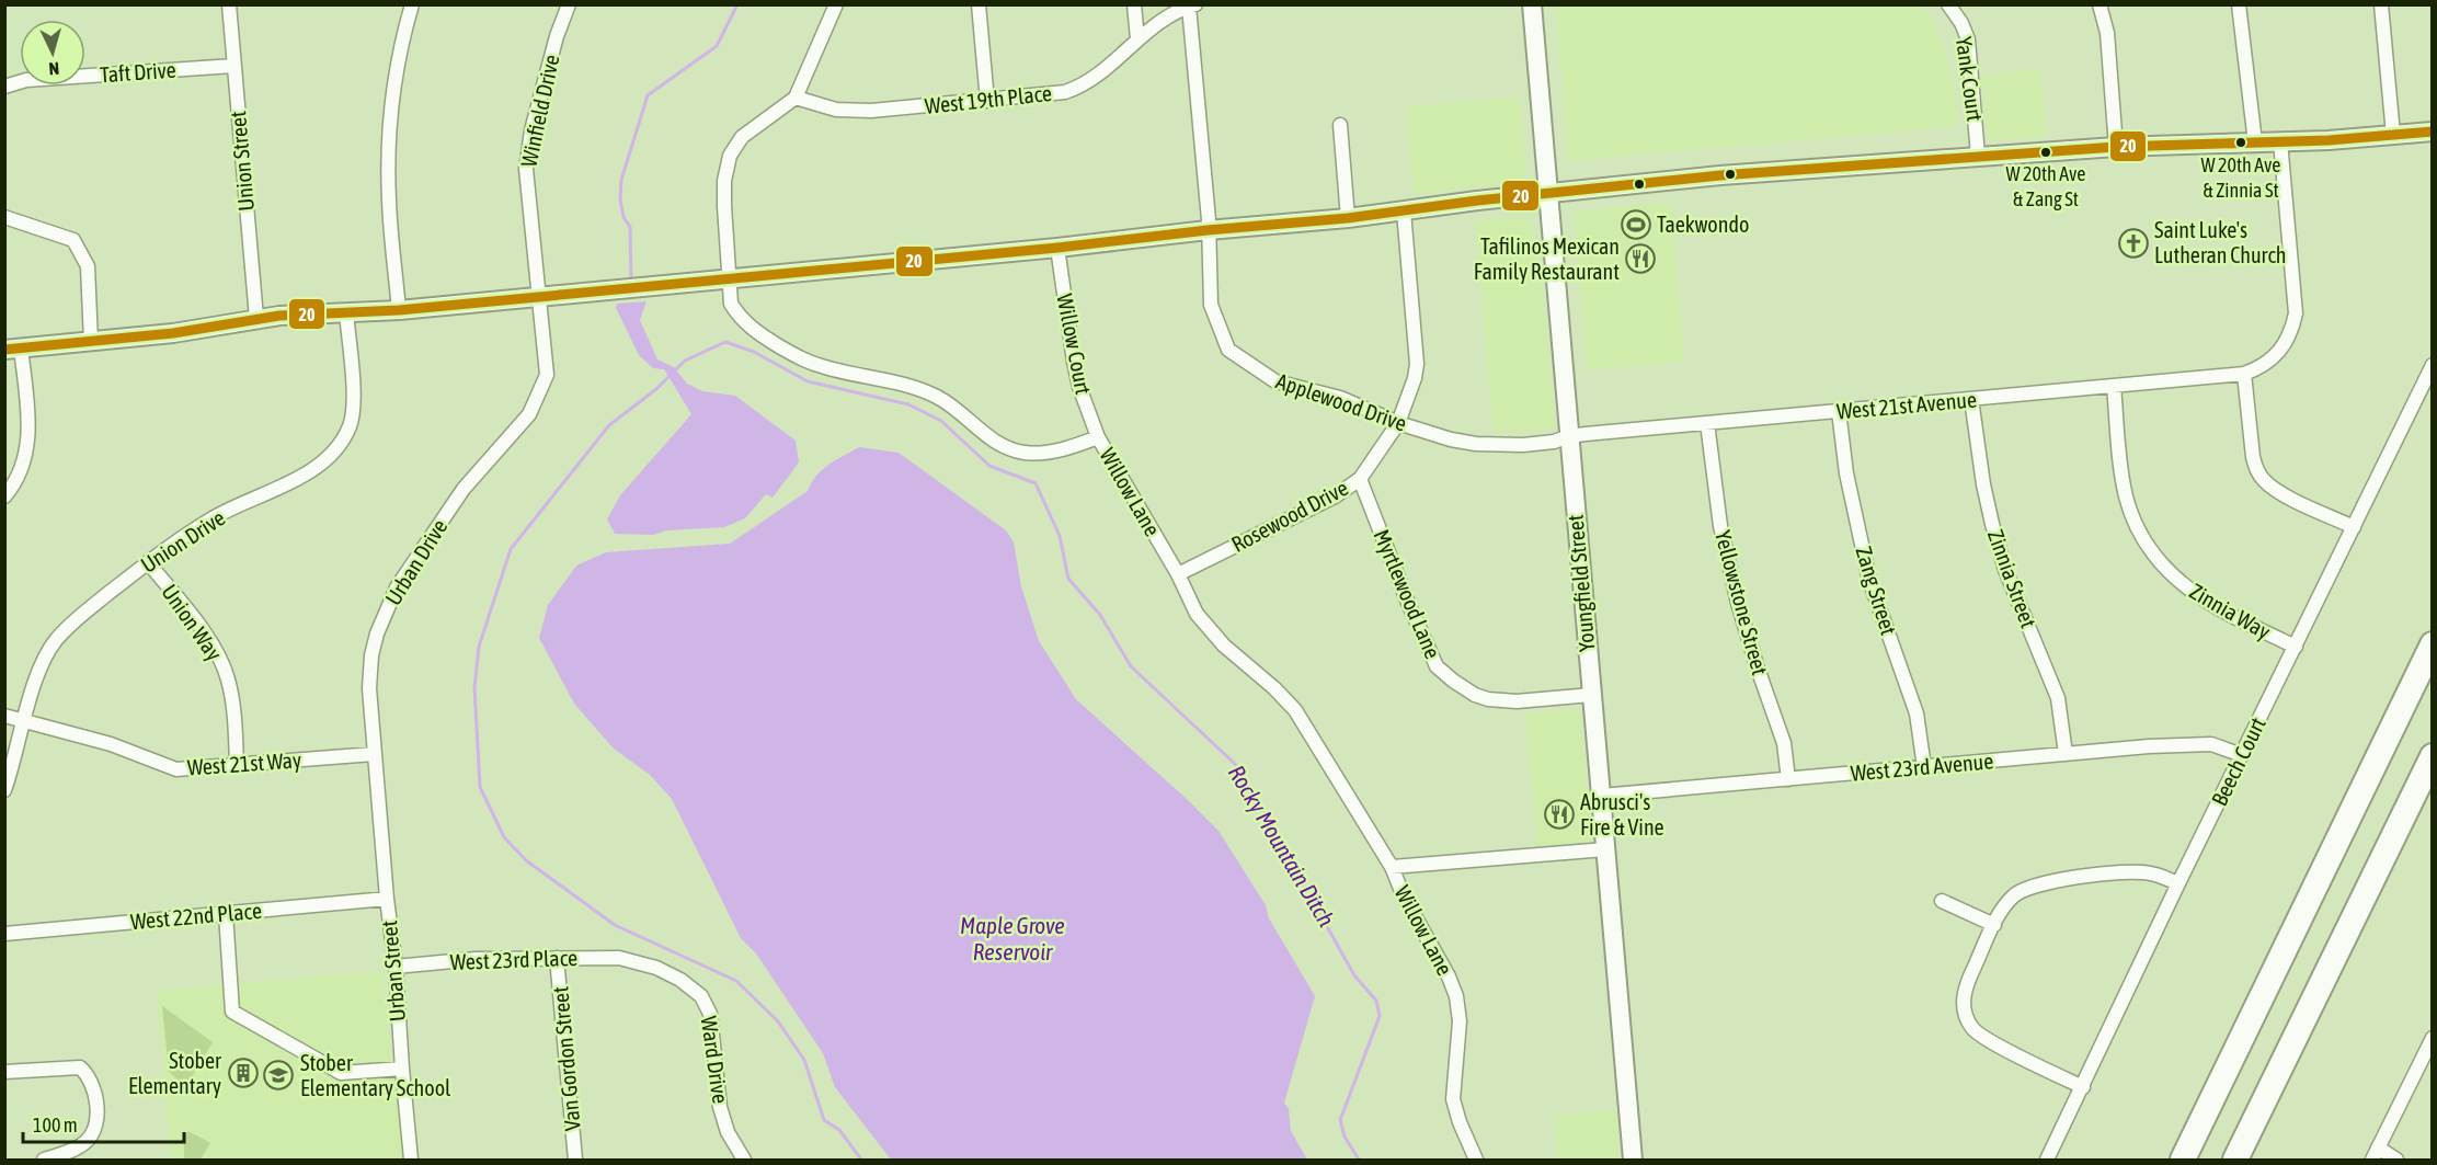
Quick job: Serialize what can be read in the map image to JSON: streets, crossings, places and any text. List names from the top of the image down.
{
  "streets": {
    "street": [
      "Taft Drive",
      "Yank Court",
      "West 19th Place",
      "Winfield Drive",
      "Union Street",
      "Willow Court",
      "Applewood Drive",
      "West 21st Avenue",
      "Willow Lane",
      "Rosewood Drive",
      "Union Drive",
      "Urban Drive",
      "Zinnia Street",
      "Youngfield Street",
      "Zang Street",
      "Myrtlewood Lane",
      "Yellowstone Street",
      "Zinnia Way",
      "Union Way",
      "Beech Court",
      "West 21st Way",
      "West 23rd Avenue",
      "West 22nd Place",
      "West 23rd Place",
      "Urban Street",
      "Van Gordon Street",
      "Ward Drive"
    ]
  },
  "crossings": [
    ["Taft Drive", "Union Street"],
    ["West 19th Place", "Applewood Drive"],
    ["West 19th Place", "Willow Lane"],
    ["Winfield Drive", "Urban Drive"],
    ["Willow Court", "Willow Lane"],
    ["Applewood Drive", "West 21st Avenue"],
    ["Applewood Drive", "Rosewood Drive"],
    ["Applewood Drive", "Youngfield Street"],
    ["West 21st Avenue", "Zinnia Street"],
    ["West 21st Avenue", "Youngfield Street"],
    ["West 21st Avenue", "Zang Street"],
    ["West 21st Avenue", "Yellowstone Street"],
    ["West 21st Avenue", "Zinnia Way"],
    ["Willow Lane", "Rosewood Drive"],
    ["Rosewood Drive", "Myrtlewood Lane"],
    ["Union Drive", "Union Way"],
    ["Union Drive", "West 21st Way"],
    ["Urban Drive", "West 21st Way"],
    ["Urban Drive", "West 22nd Place"],
    ["Urban Drive", "Urban Street"],
    ["Zinnia Street", "West 23rd Avenue"],
    ["Youngfield Street", "Myrtlewood Lane"],
    ["Youngfield Street", "West 23rd Avenue"],
    ["Zang Street", "West 23rd Avenue"],
    ["Yellowstone Street", "West 23rd Avenue"],
    ["Zinnia Way", "Beech Court"],
    ["Union Way", "West 21st Way"],
    ["Beech Court", "West 23rd Avenue"],
    ["West 22nd Place", "Urban Street"],
    ["West 23rd Place", "Urban Street"],
    ["West 23rd Place", "Van Gordon Street"],
    ["West 23rd Place", "Ward Drive"]
  ],
  "water": ["Rocky Mountain Ditch", "Maple Grove Reservoir"],
  "places": {
    "other": ["W 20th Ave & Zinnia St", "W 20th Ave & Zang St"],
    "sports": ["Taekwondo"],
    "church": ["Saint Luke's Lutheran Church"],
    "restaurant": ["Tafilinos Mexican Family Restaurant", "Abrusci's Fire & Vine"],
    "building": ["Stober Elementary"],
    "school or university": ["Stober Elementary School"]
  },
  "lines": ["transit line 20"],
  "scale_bar": "100 m",
  "north": "bottom"
}
